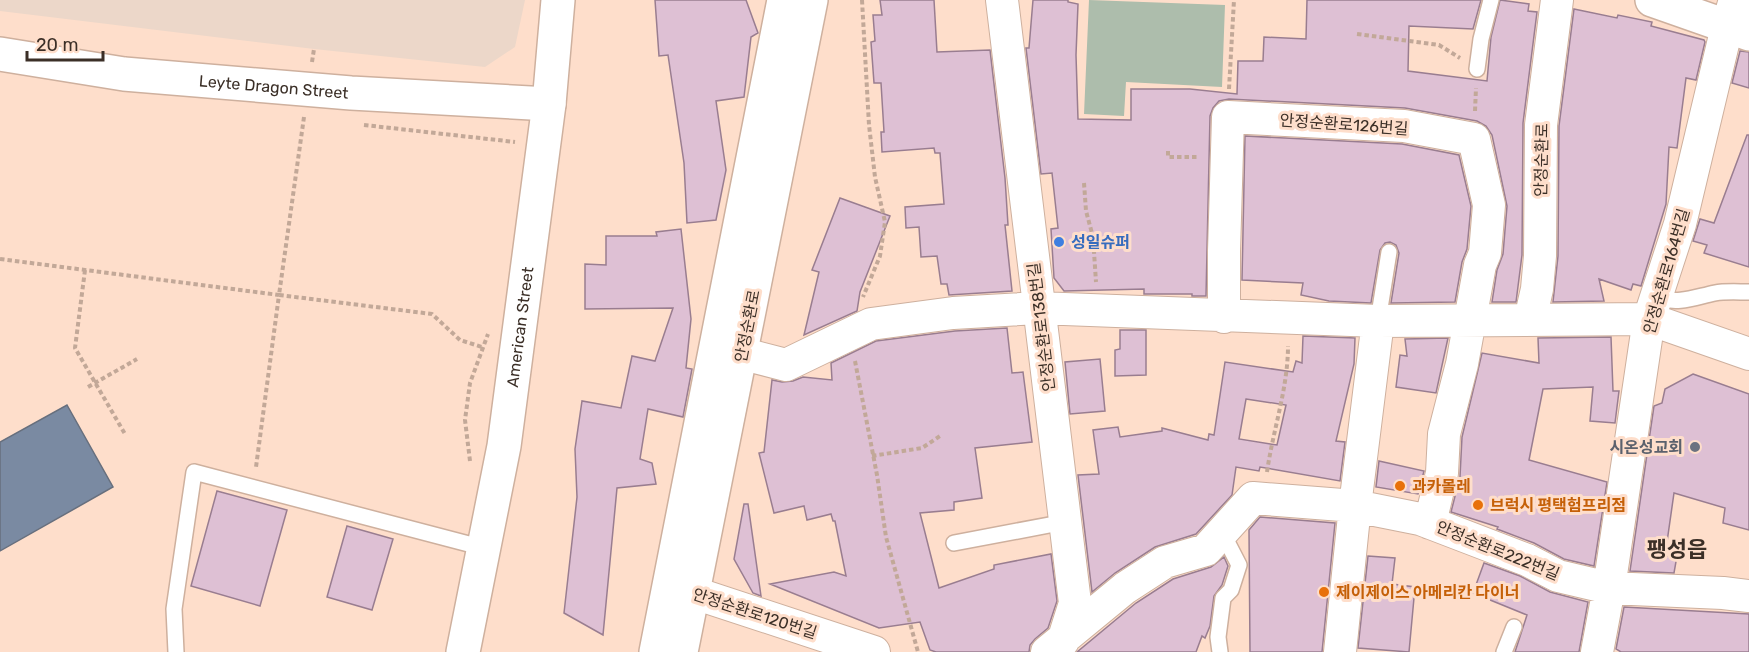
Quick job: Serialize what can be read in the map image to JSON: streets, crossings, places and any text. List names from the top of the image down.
{
  "streets": {
    "street": [
      "Leyte Dragon Street",
      "안정순환로126번길",
      "안정순환로",
      "안정순환로164번길",
      "American Street",
      "안정순환로138번길",
      "안정순환로222번길",
      "안정순환로120번길"
    ]
  },
  "crossings": [
    ["Leyte Dragon Street", "American Street"],
    ["안정순환로", "안정순환로120번길"],
    ["안정순환로164번길", "안정순환로222번길"]
  ],
  "districts": ["팽성읍"],
  "places": [
    "성일슈퍼",
    "시온성교회",
    "과카몰레",
    "브럭시 평택험프리점",
    "제이제이스 아메리칸 다이너"
  ],
  "scale_bar": "20 m"
}
